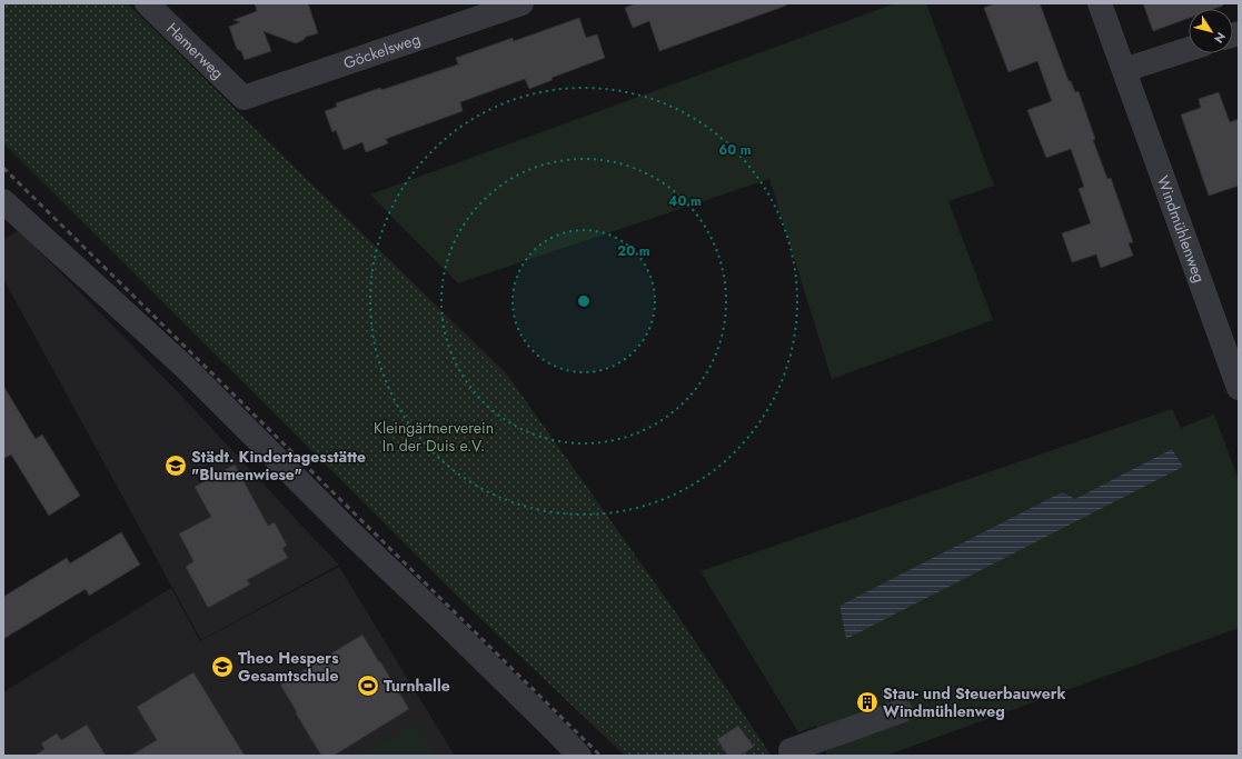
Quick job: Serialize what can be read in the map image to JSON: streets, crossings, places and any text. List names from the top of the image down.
{
  "streets": {
    "street": ["Hamerweg", "Göckelsweg", "Windmühlenweg"]
  },
  "crossings": [
    ["Hamerweg", "Göckelsweg"]
  ],
  "parks": ["Kleingärtnerverein In der Duis e.V."],
  "places": {
    "school or university": ["Städt. Kindertagesstätte \"Blumenwiese\"", "Theo Hespers Gesamtschule"],
    "sports": ["Turnhalle"],
    "building": ["Stau- und Steuerbauwerk Windmühlenweg"]
  },
  "north": "bottom right",
  "rings": ["60 m", "40 m", "20 m"]
}
